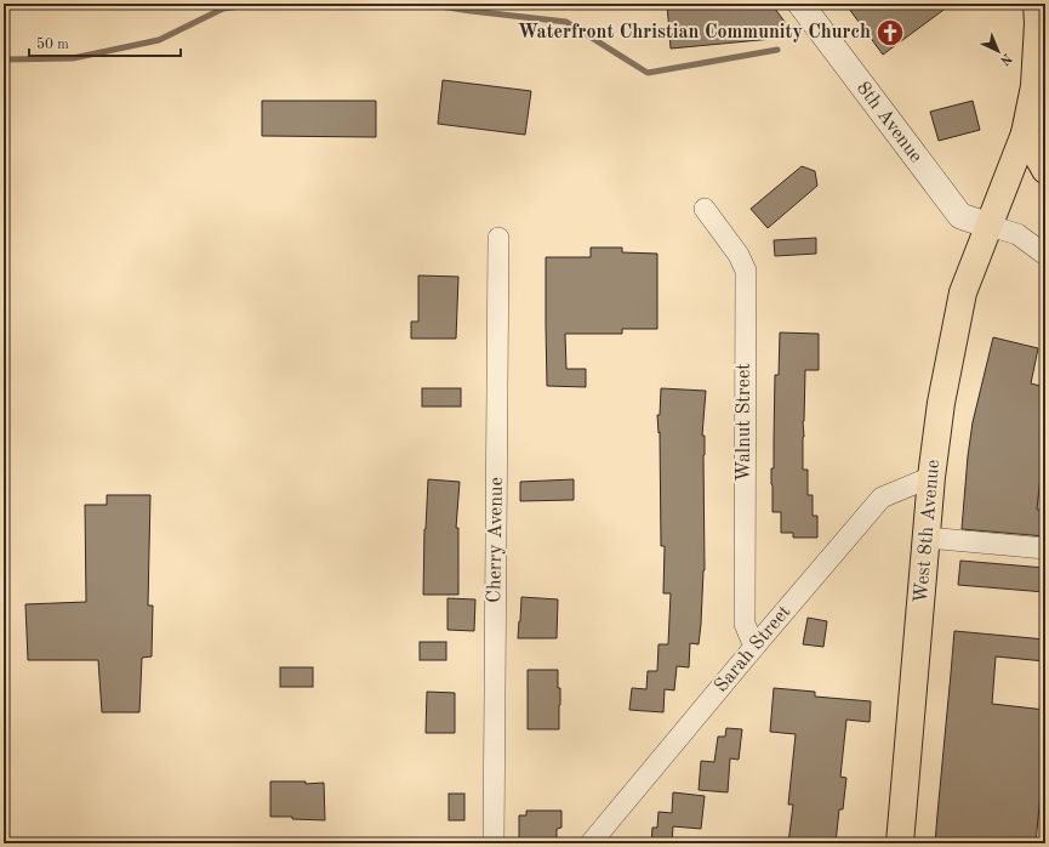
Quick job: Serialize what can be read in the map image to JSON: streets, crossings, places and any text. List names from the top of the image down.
{
  "streets": {
    "main road": ["West 8th Avenue"],
    "street": [
      "8th Avenue",
      "Walnut Street",
      "Cherry Avenue",
      "Sarah Street"
    ]
  },
  "crossings": [
    ["8th Avenue", "West 8th Avenue"],
    ["Walnut Street", "Sarah Street"],
    ["West 8th Avenue", "Sarah Street"]
  ],
  "places": {
    "church": ["Waterfront Christian Community Church"]
  },
  "scale_bar": "50 m",
  "north": "bottom right"
}
